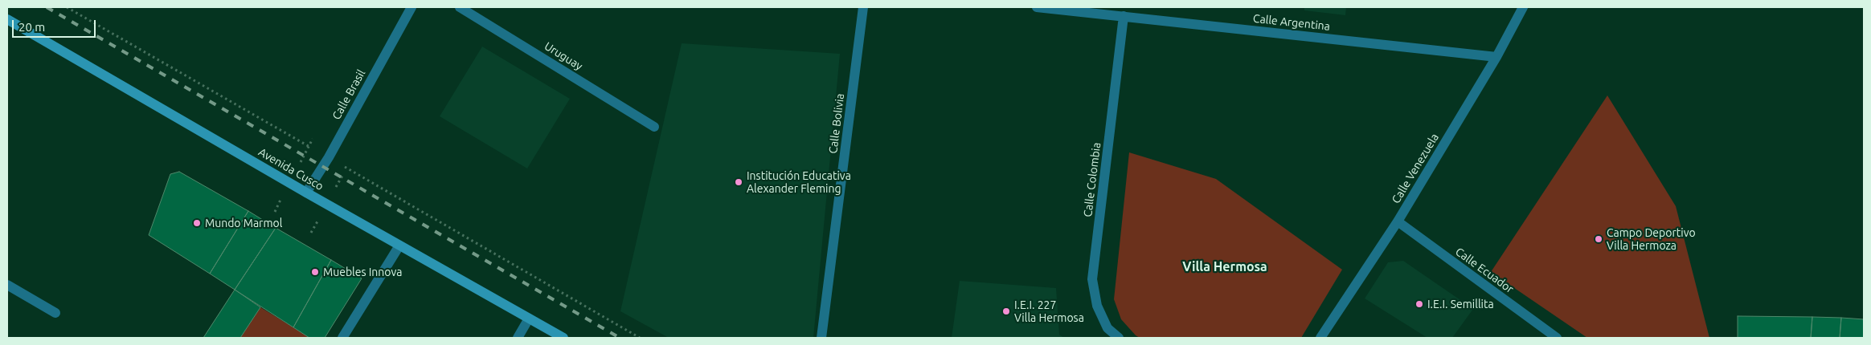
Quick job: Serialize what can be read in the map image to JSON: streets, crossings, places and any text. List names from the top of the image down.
{
  "streets": {
    "main road": ["Avenida Cusco"],
    "street": [
      "Calle Argentina",
      "Uruguay",
      "Calle Brasil",
      "Calle Bolivia",
      "Calle Venezuela",
      "Calle Colombia",
      "Calle Ecuador"
    ]
  },
  "crossings": [
    ["Calle Argentina", "Calle Venezuela"],
    ["Calle Argentina", "Calle Colombia"],
    ["Calle Brasil", "Avenida Cusco"],
    ["Calle Venezuela", "Calle Ecuador"]
  ],
  "districts": ["Villa Hermosa"],
  "places": [
    "Institución Educativa Alexander Fleming",
    "Mundo Marmol",
    "Campo Deportivo Villa Hermoza",
    "Muebles Innova",
    "I.E.I. Semillita",
    "I.E.I. 227 Villa Hermosa"
  ],
  "scale_bar": "20 m"
}
